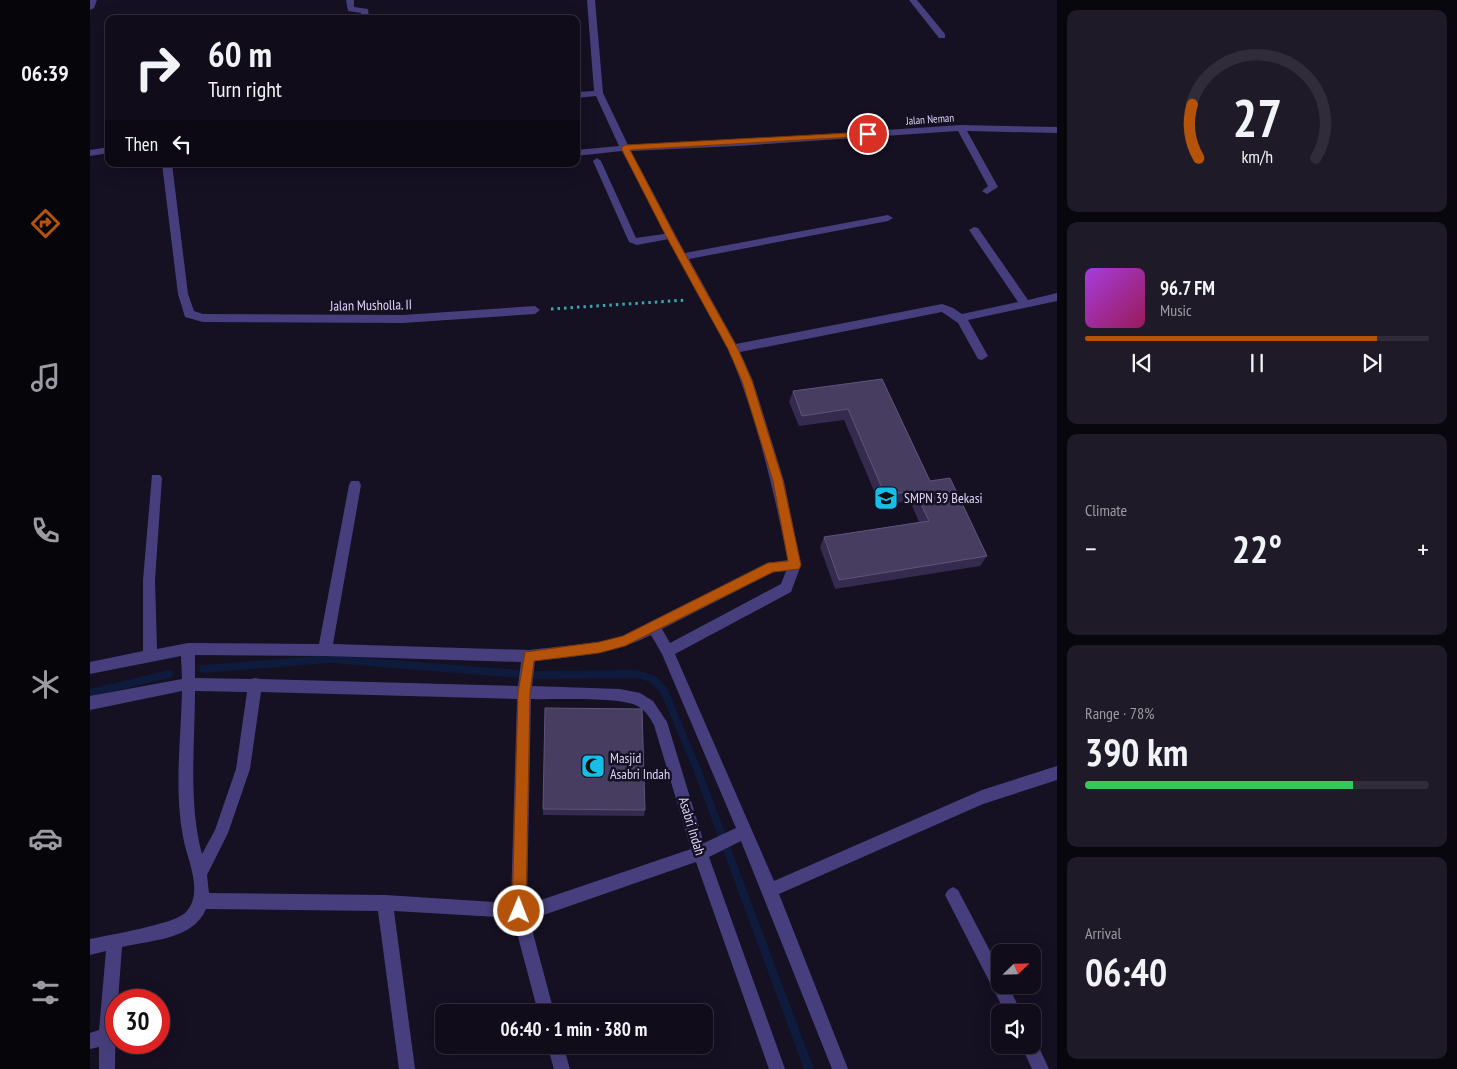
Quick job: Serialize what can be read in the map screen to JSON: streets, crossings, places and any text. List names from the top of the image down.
{
  "streets": {
    "street": ["Jalan Neman", "Jalan Musholla. II", "Asabri Indah"]
  },
  "places": {
    "school or university": ["SMPN 39 Bekasi"],
    "mosque": ["Masjid Asabri Indah"]
  },
  "north": "top right",
  "page": {
    "tabs": "06:39",
    "turn": ["60 m", "Turn right"],
    "then": "Then",
    "song": ["96.7 FM", "Music"],
    "tile": [
      "Climate",
      ["Range · 78%", "390 km"],
      ["Arrival", "06:40"]
    ],
    "heat": ["−", "22°", "+"],
    "limit": "30",
    "trip": "06:40 · 1 min · 380 m",
    "gauge": ["27", "km/h"]
  }
}
